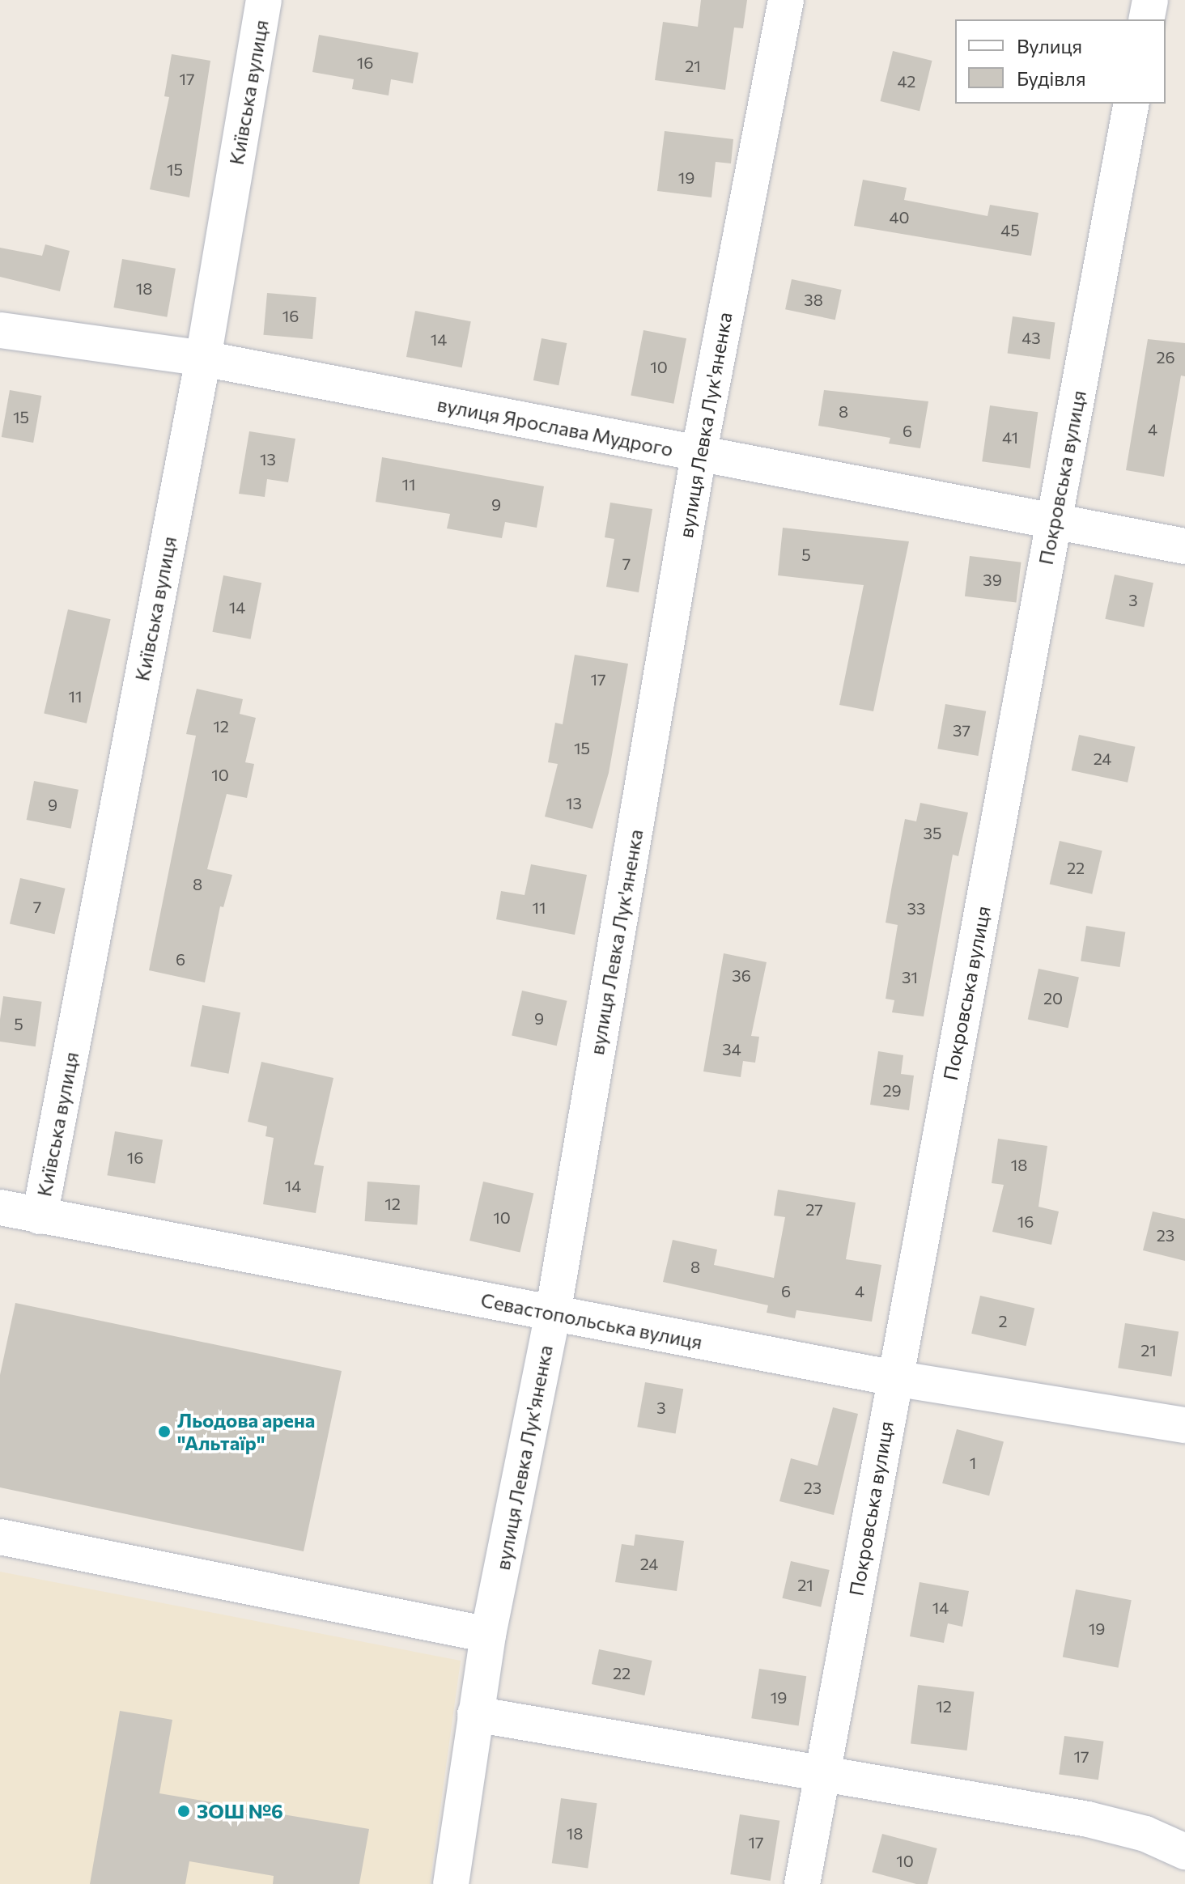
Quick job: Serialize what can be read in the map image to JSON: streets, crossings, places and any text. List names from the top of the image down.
{
  "streets": {
    "street": [
      "Київська вулиця",
      "вулиця Левка Лук'яненка",
      "вулиця Ярослава Мудрого",
      "Покровська вулиця",
      "Севастопольська вулиця"
    ]
  },
  "crossings": [
    ["Київська вулиця", "вулиця Ярослава Мудрого"],
    ["Київська вулиця", "Севастопольська вулиця"],
    ["вулиця Левка Лук'яненка", "вулиця Ярослава Мудрого"],
    ["вулиця Левка Лук'яненка", "Севастопольська вулиця"],
    ["вулиця Ярослава Мудрого", "Покровська вулиця"],
    ["Покровська вулиця", "Севастопольська вулиця"]
  ],
  "places": ["Льодова арена \"Альтаїр\"", "ЗОШ №6"],
  "house_numbers": [
    "16",
    "21",
    "17",
    "42",
    "15",
    "19",
    "40",
    "45",
    "18",
    "38",
    "16",
    "43",
    "14",
    "26",
    "10",
    "8",
    "15",
    "4",
    "6",
    "41",
    "13",
    "11",
    "9",
    "5",
    "7",
    "39",
    "3",
    "14",
    "17",
    "11",
    "12",
    "37",
    "15",
    "24",
    "10",
    "13",
    "9",
    "35",
    "22",
    "8",
    "7",
    "11",
    "33",
    "6",
    "36",
    "31",
    "20",
    "9",
    "5",
    "34",
    "29",
    "16",
    "18",
    "14",
    "12",
    "27",
    "10",
    "16",
    "23",
    "8",
    "6",
    "4",
    "2",
    "21",
    "3",
    "1",
    "23",
    "24",
    "21",
    "14",
    "19",
    "22",
    "19",
    "12",
    "17",
    "18",
    "17",
    "10"
  ],
  "legend": ["Вулиця", "Будівля"]
}
